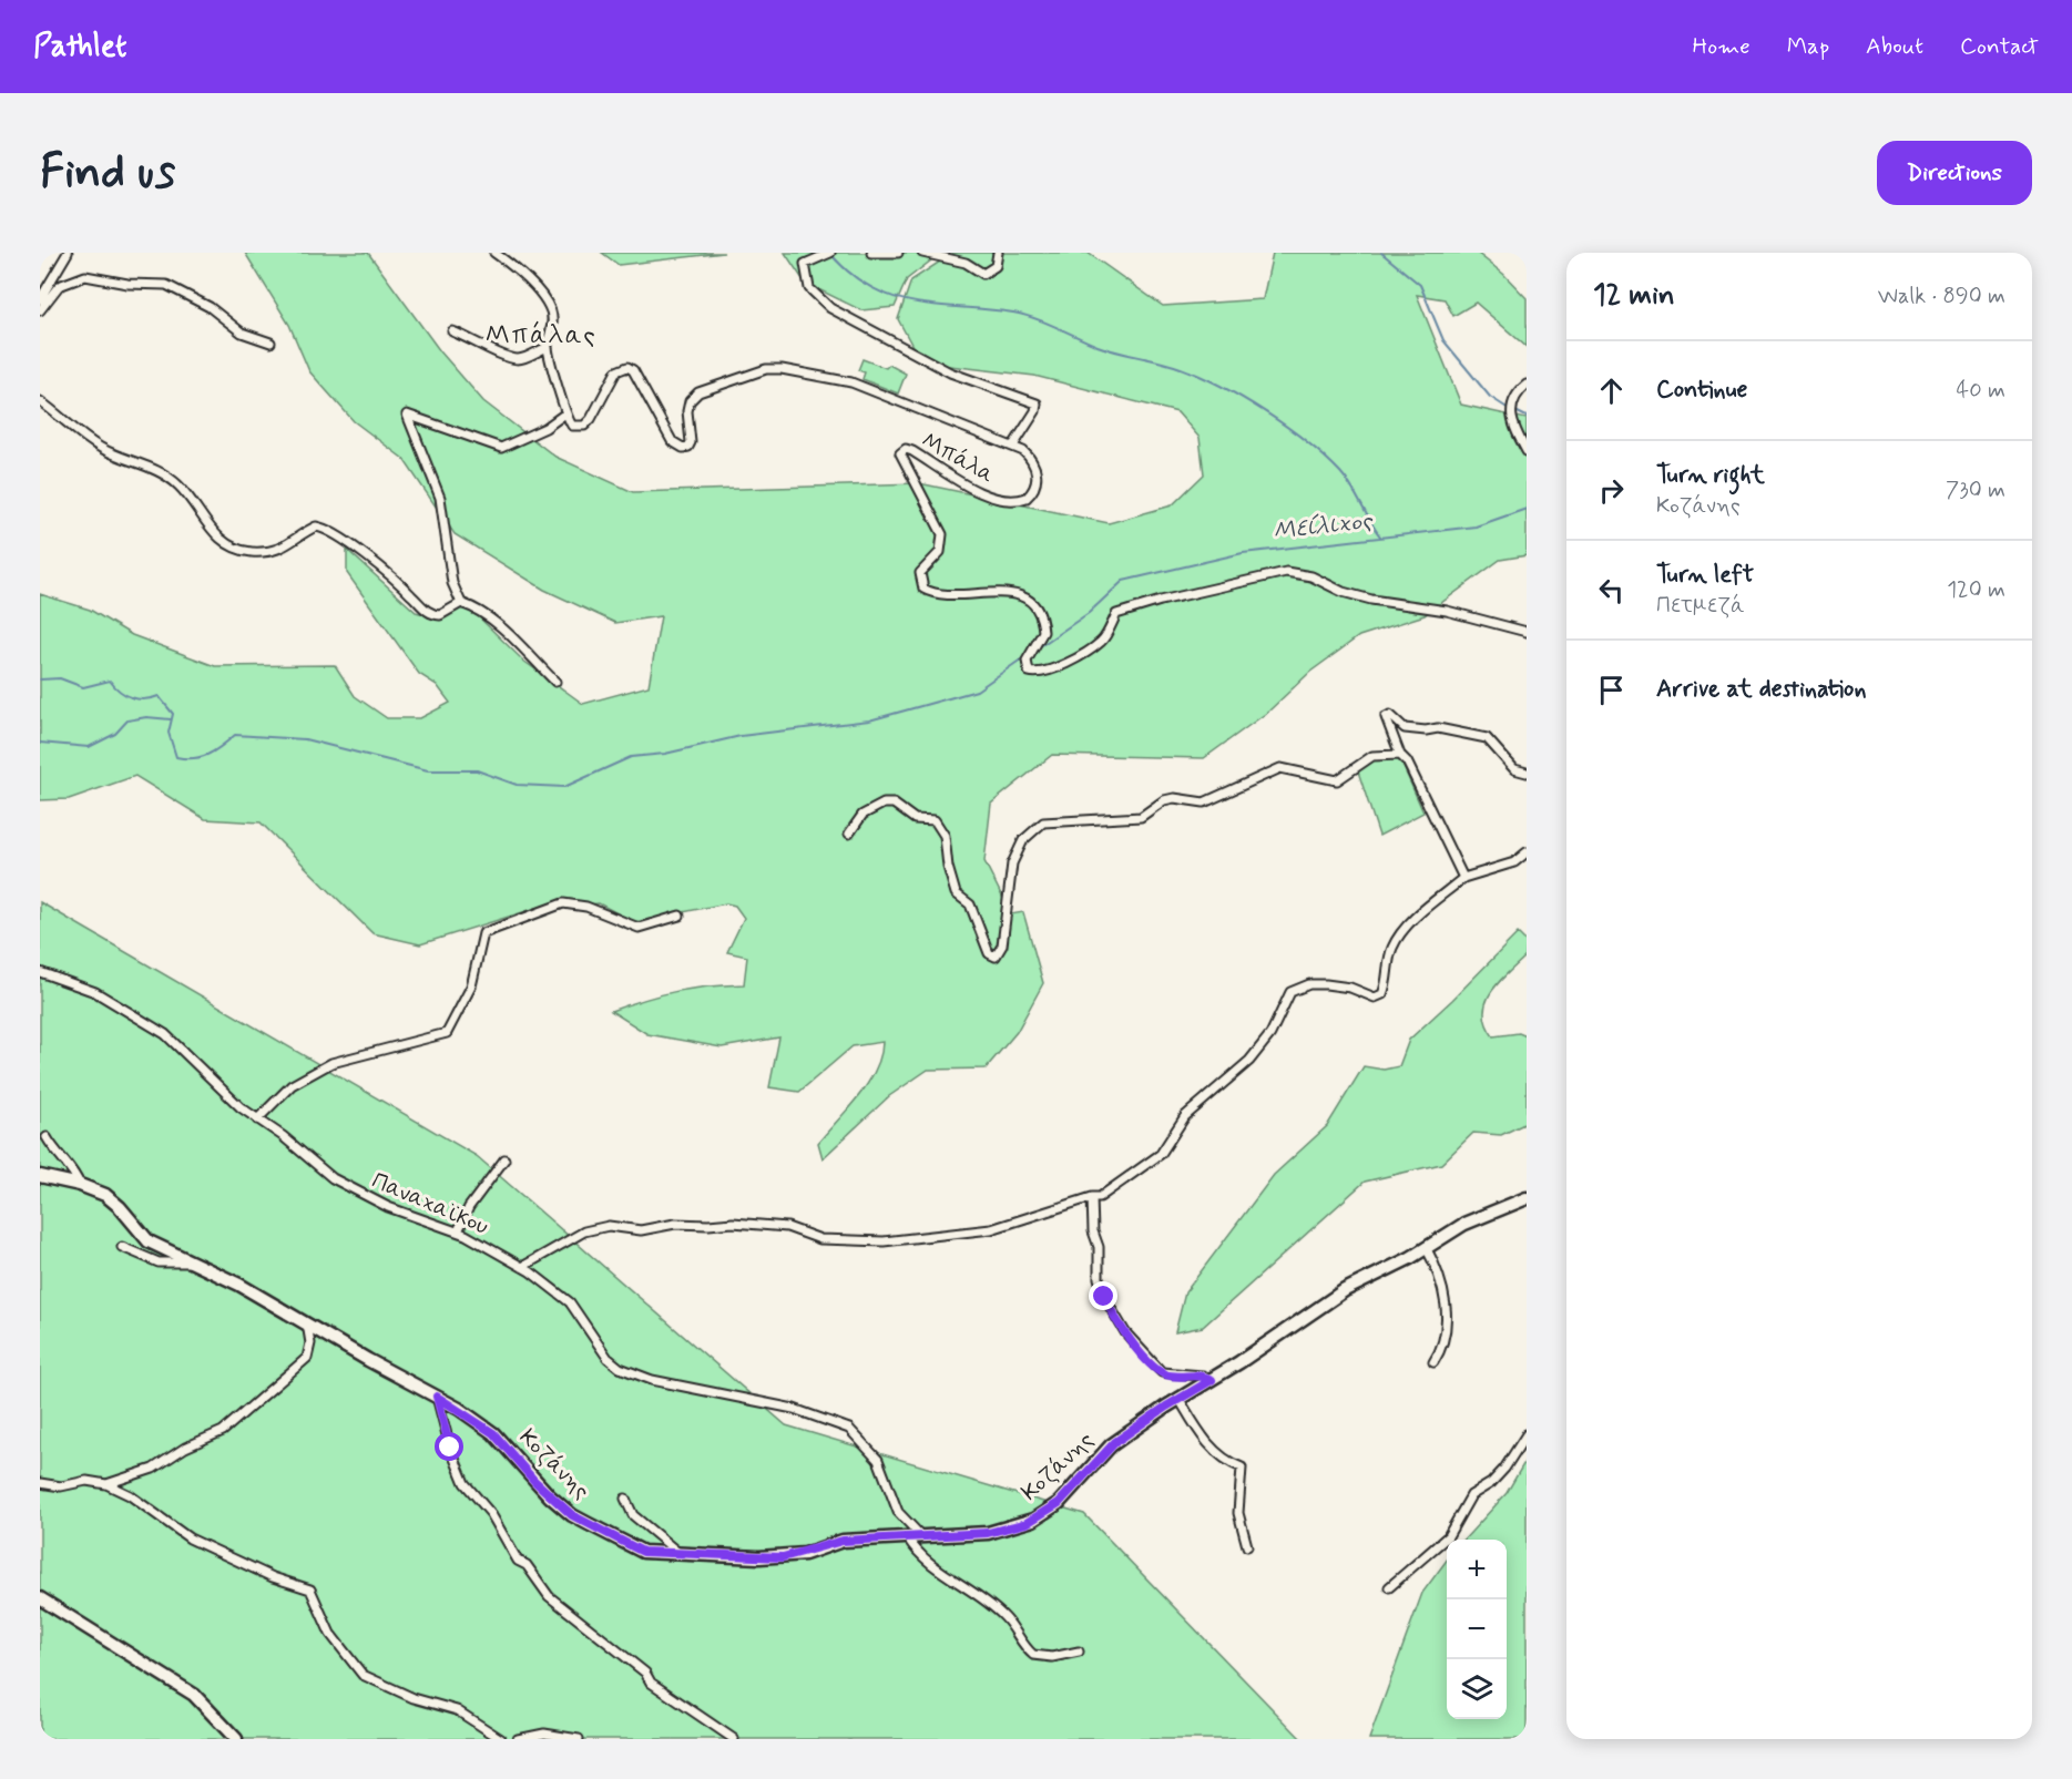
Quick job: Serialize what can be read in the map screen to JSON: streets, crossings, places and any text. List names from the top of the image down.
{
  "streets": {
    "street": ["Μπάλα", "Παναχαϊκου", "Κοζάνης"]
  },
  "crossings": [
    ["Παναχαϊκου", "Κοζάνης"]
  ],
  "districts": ["Μπάλας"],
  "water": ["Μείλιχος"],
  "page": {
    "header": "Pathlet",
    "nav": [
      "Home",
      "Map",
      "About",
      "Contact"
    ],
    "buttons": "Directions",
    "title": "Find us",
    "heading": ["12 min", "Walk · 890 m"],
    "list": [
      ["Continue", "40 m"],
      ["Turn right", "Κοζάνης", "730 m"],
      ["Turn left", "Πετμεζά", "120 m"],
      "Arrive at destination"
    ],
    "map_buttons": ["+", "−"]
  }
}
